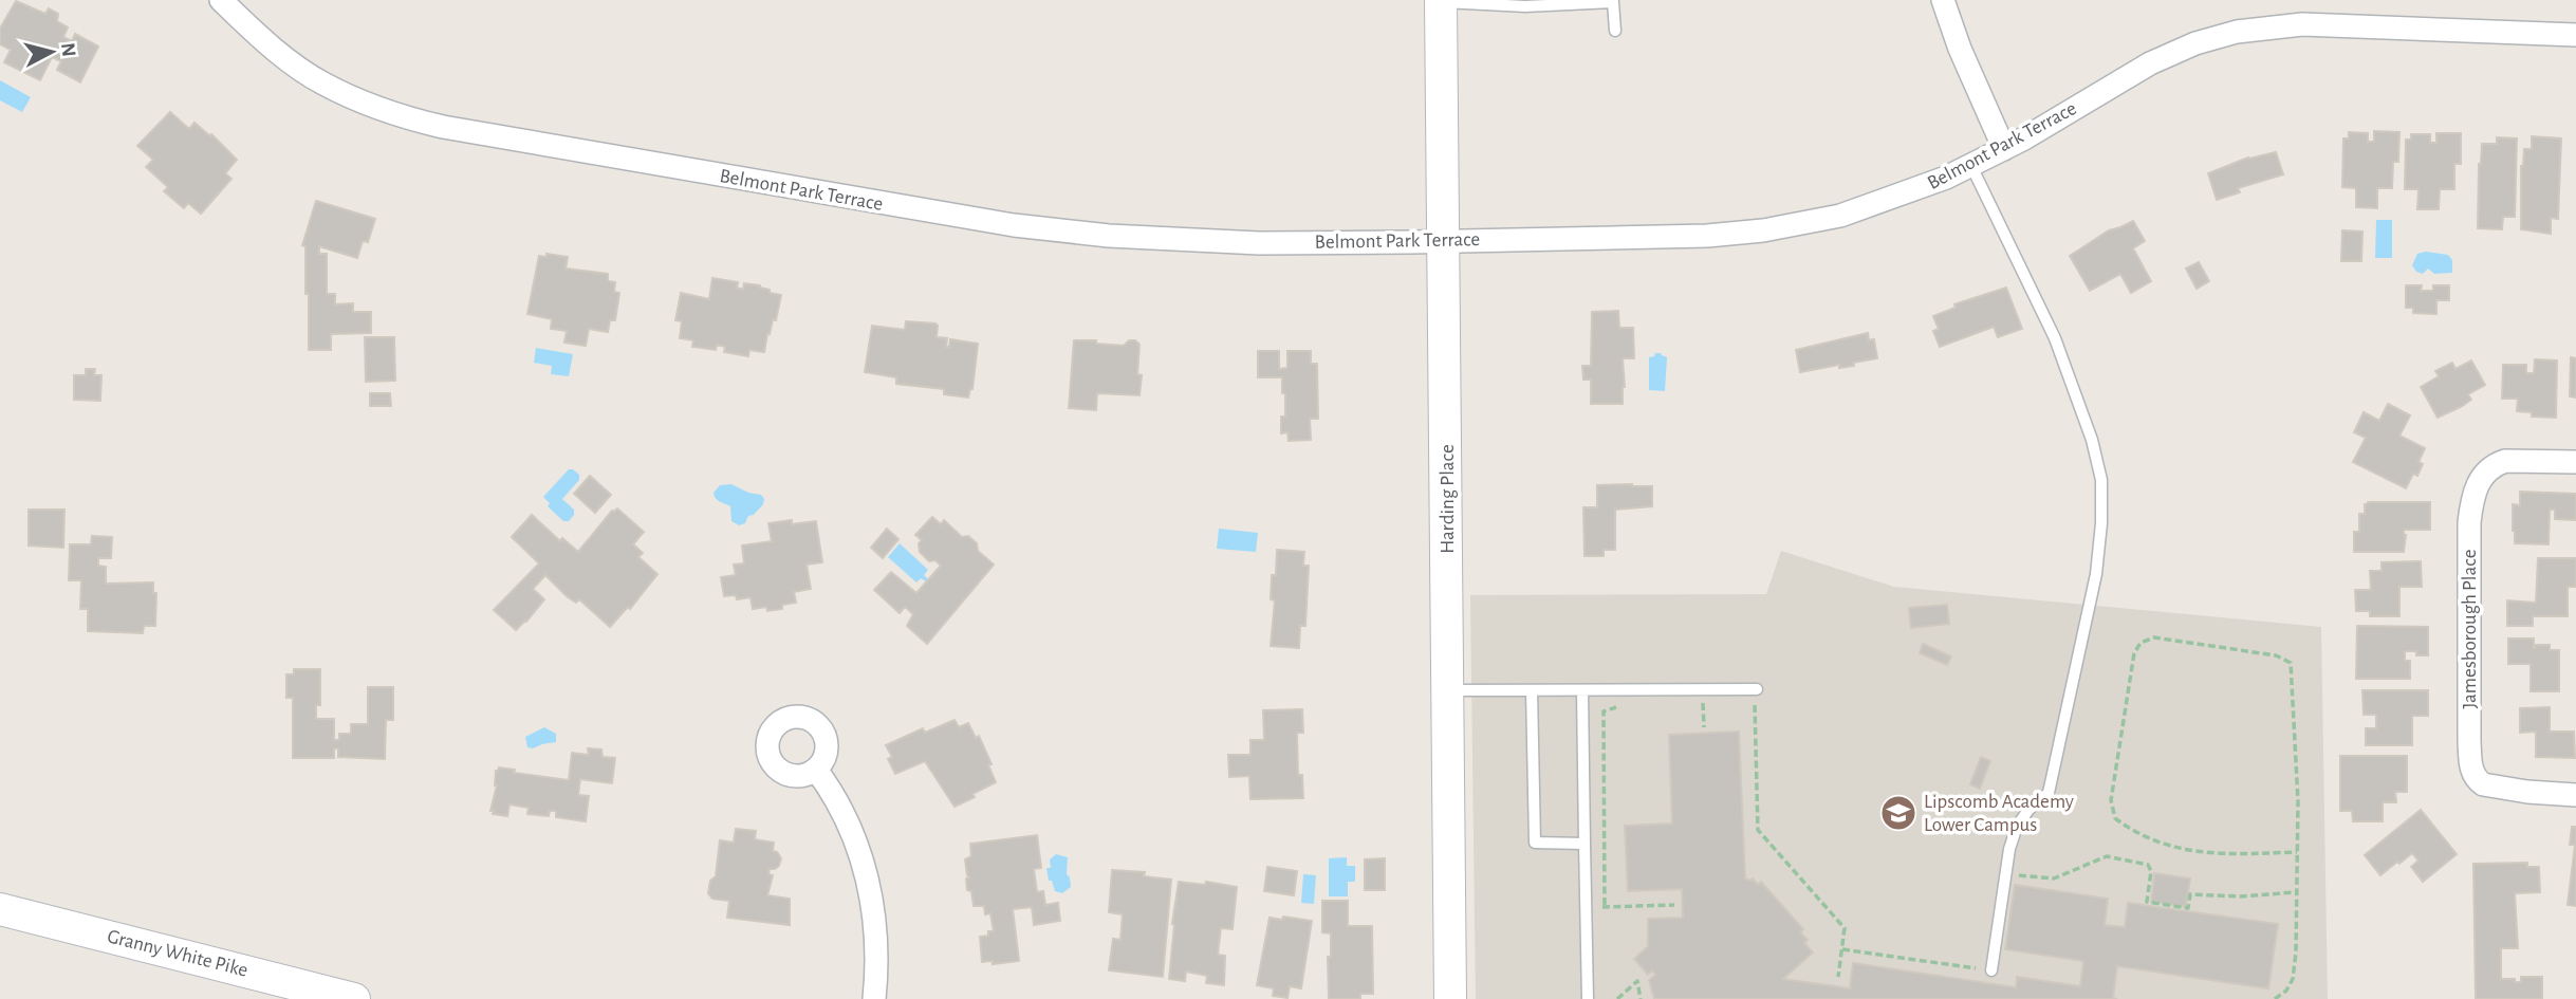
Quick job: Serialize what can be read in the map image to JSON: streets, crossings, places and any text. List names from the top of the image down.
{
  "streets": {
    "main road": ["Harding Place", "Granny White Pike"],
    "street": ["Belmont Park Terrace", "Jamesborough Place"]
  },
  "crossings": [
    ["Belmont Park Terrace", "Harding Place"]
  ],
  "places": {
    "school or university": ["Lipscomb Academy Lower Campus"]
  },
  "north": "right"
}
